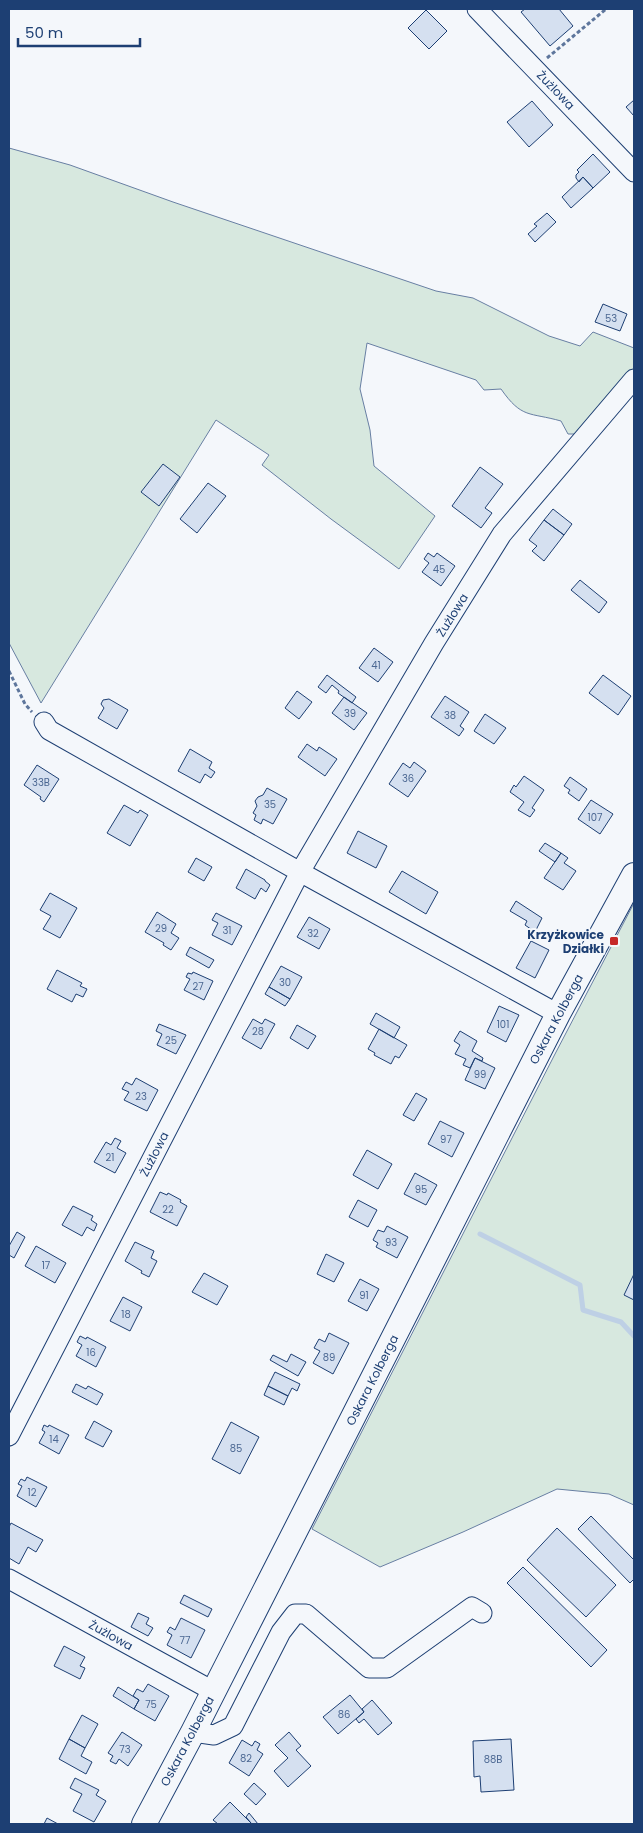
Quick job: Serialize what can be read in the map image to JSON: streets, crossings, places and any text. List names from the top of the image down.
{
  "streets": {
    "main road": ["Oskara Kolberga"],
    "street": ["Żużlowa"]
  },
  "crossings": [
    ["Żużlowa", "Oskara Kolberga"]
  ],
  "places": {
    "transit": ["Krzyżkowice Działki"]
  },
  "house_numbers": [
    "53",
    "45",
    "41",
    "39",
    "38",
    "36",
    "33B",
    "35",
    "107",
    "29",
    "31",
    "32",
    "30",
    "27",
    "101",
    "28",
    "25",
    "99",
    "23",
    "97",
    "21",
    "95",
    "22",
    "93",
    "17",
    "91",
    "18",
    "16",
    "89",
    "14",
    "85",
    "12",
    "77",
    "75",
    "86",
    "73",
    "82",
    "88B"
  ],
  "scale_bar": "50 m"
}
